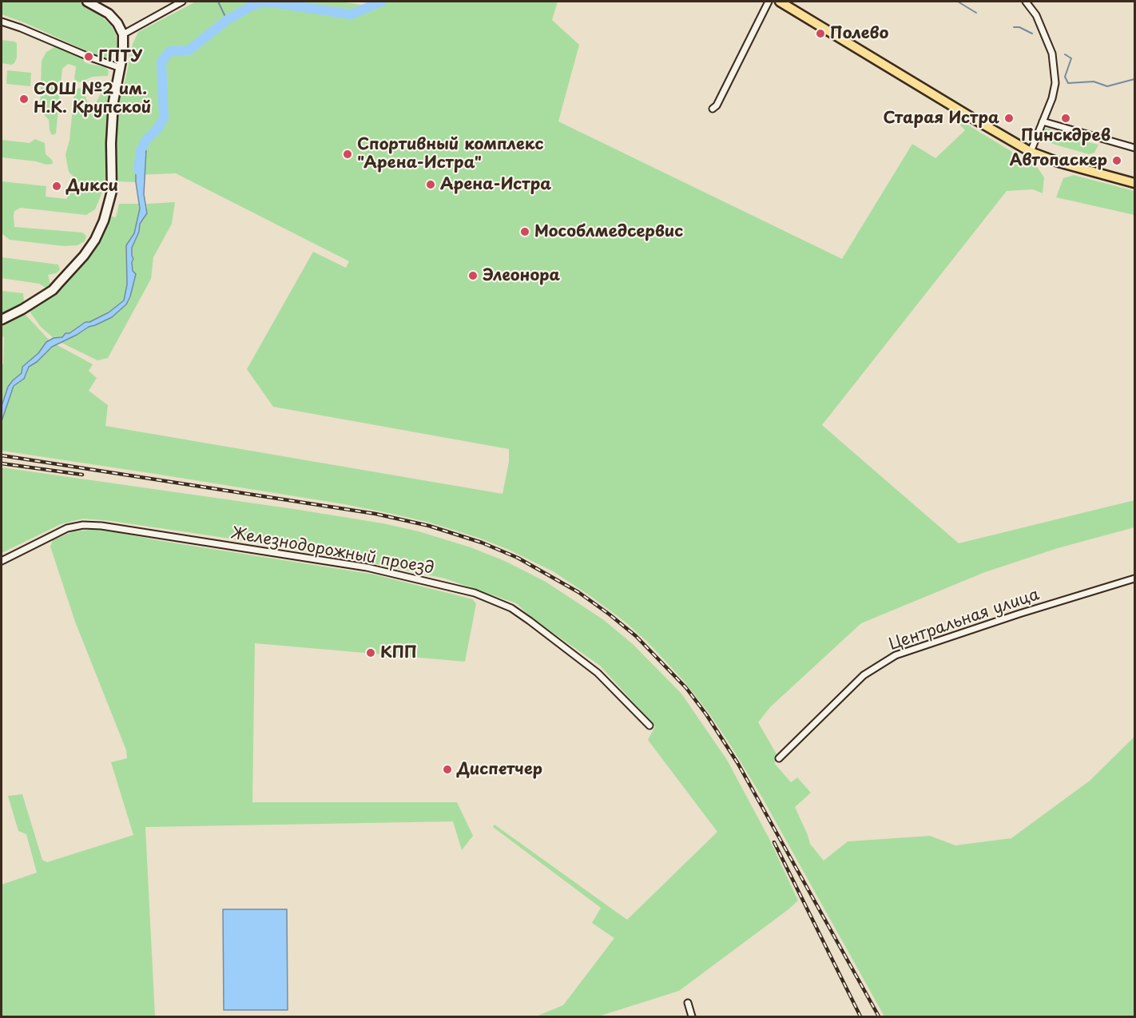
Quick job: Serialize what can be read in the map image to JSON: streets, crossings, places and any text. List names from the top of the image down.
{
  "streets": {
    "street": ["Железнодорожный проезд", "Центральная улица"]
  },
  "places": [
    "Полево",
    "ГПТУ",
    "СОШ №2 им. Н.К. Крупской",
    "Старая Истра",
    "Пинскдрев",
    "Спортивный комплекс \"Арена-Истра\"",
    "Автопаскер",
    "Арена-Истра",
    "Дикси",
    "Мособлмедсервис",
    "Элеонора",
    "КПП",
    "Диспетчер"
  ]
}
